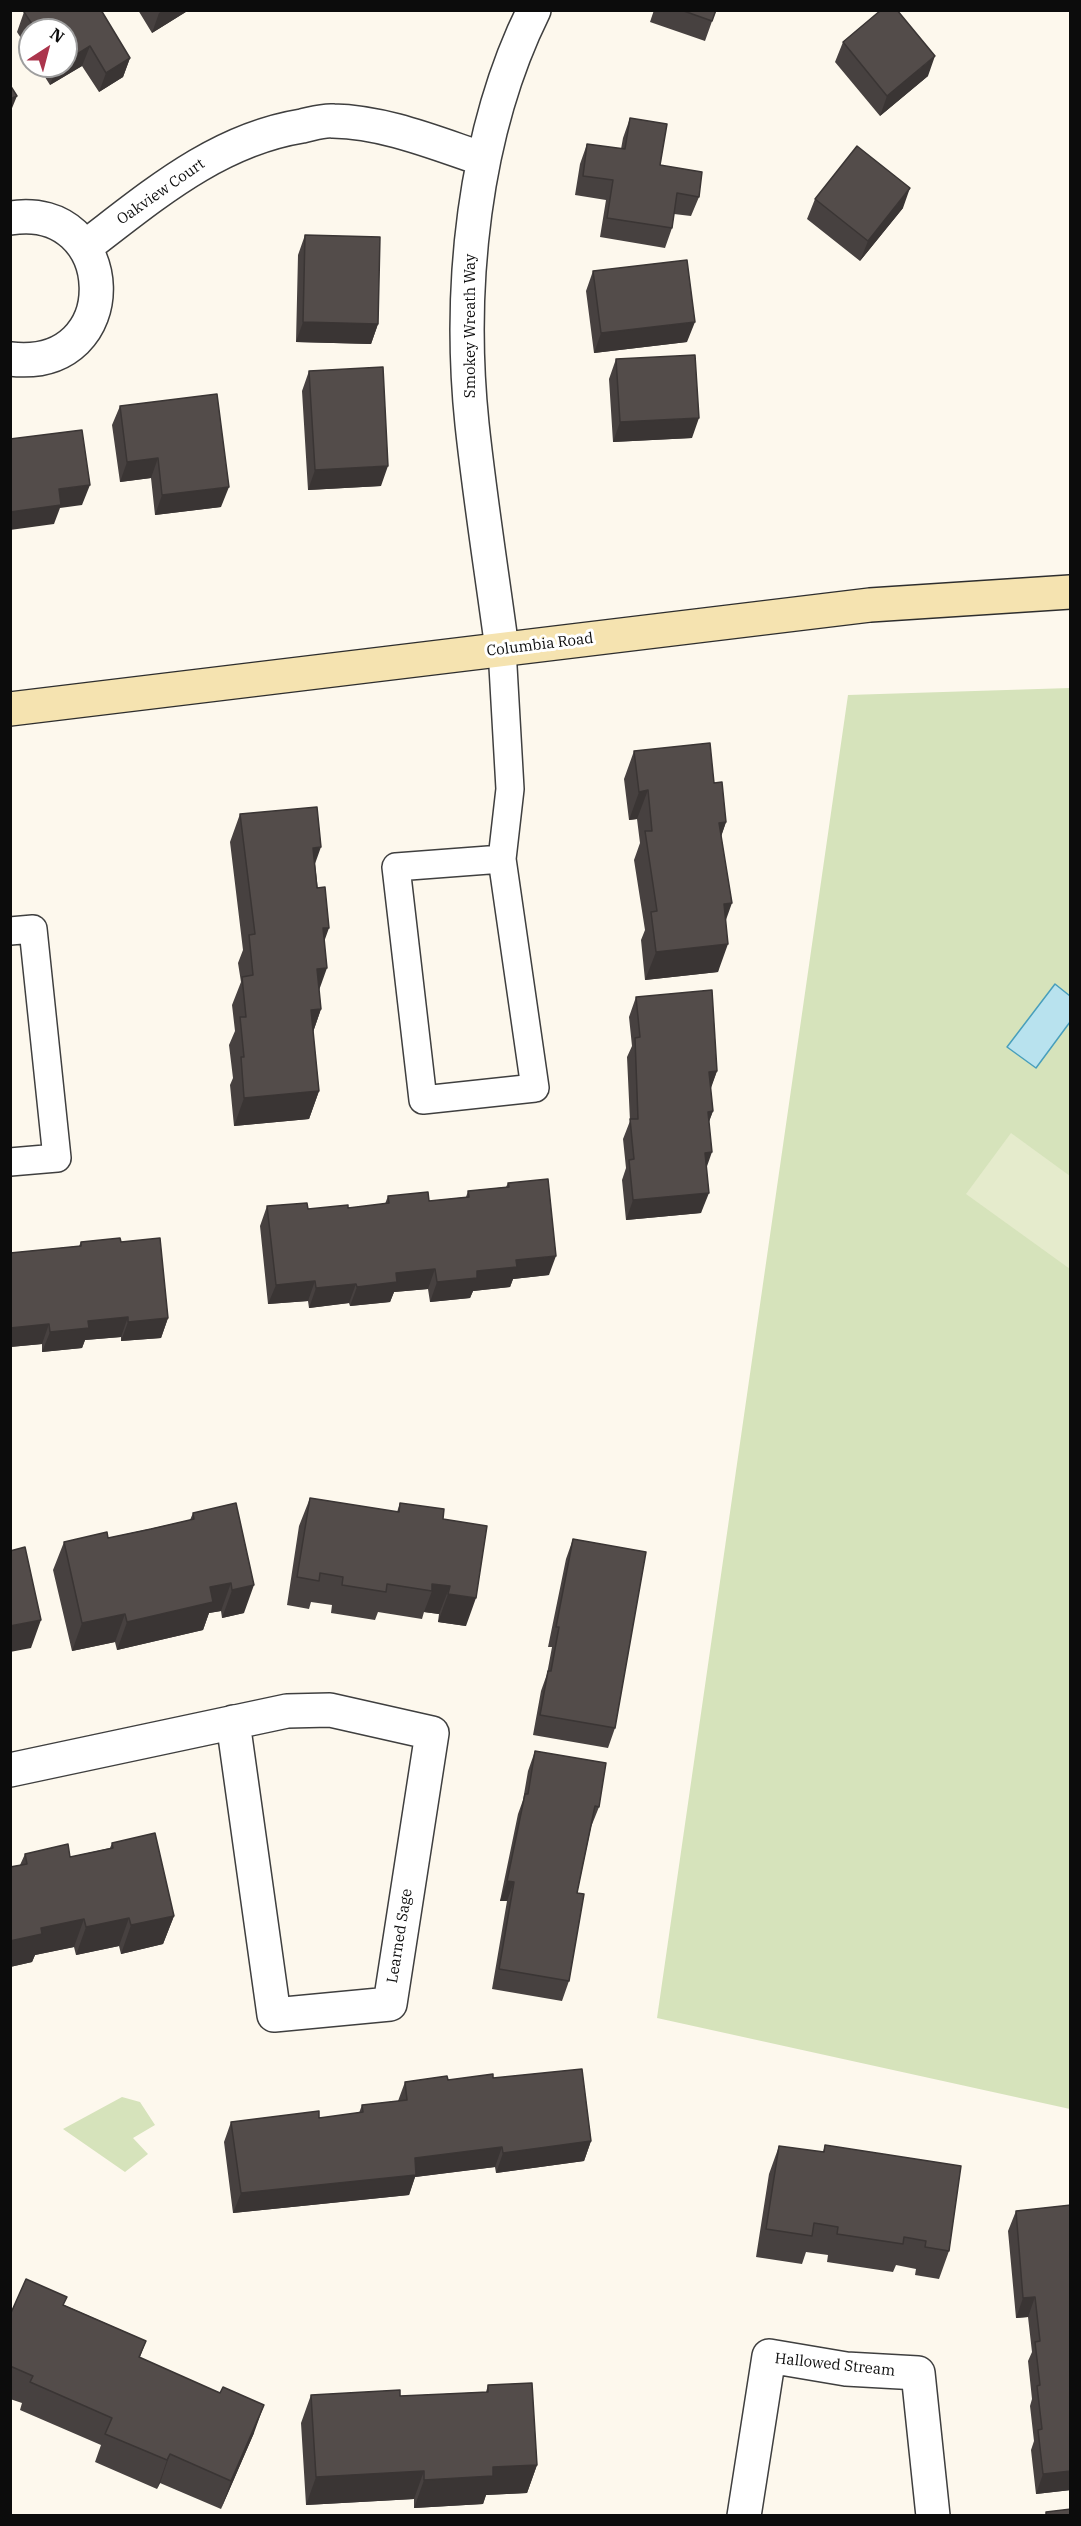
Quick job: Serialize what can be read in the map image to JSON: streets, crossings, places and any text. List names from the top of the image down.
{
  "streets": {
    "street": [
      "Oakview Court",
      "Smokey Wreath Way",
      "Columbia Road",
      "Learned Sage",
      "Hallowed Stream"
    ]
  },
  "crossings": [
    ["Oakview Court", "Smokey Wreath Way"],
    ["Smokey Wreath Way", "Columbia Road"]
  ],
  "north": "top right"
}
